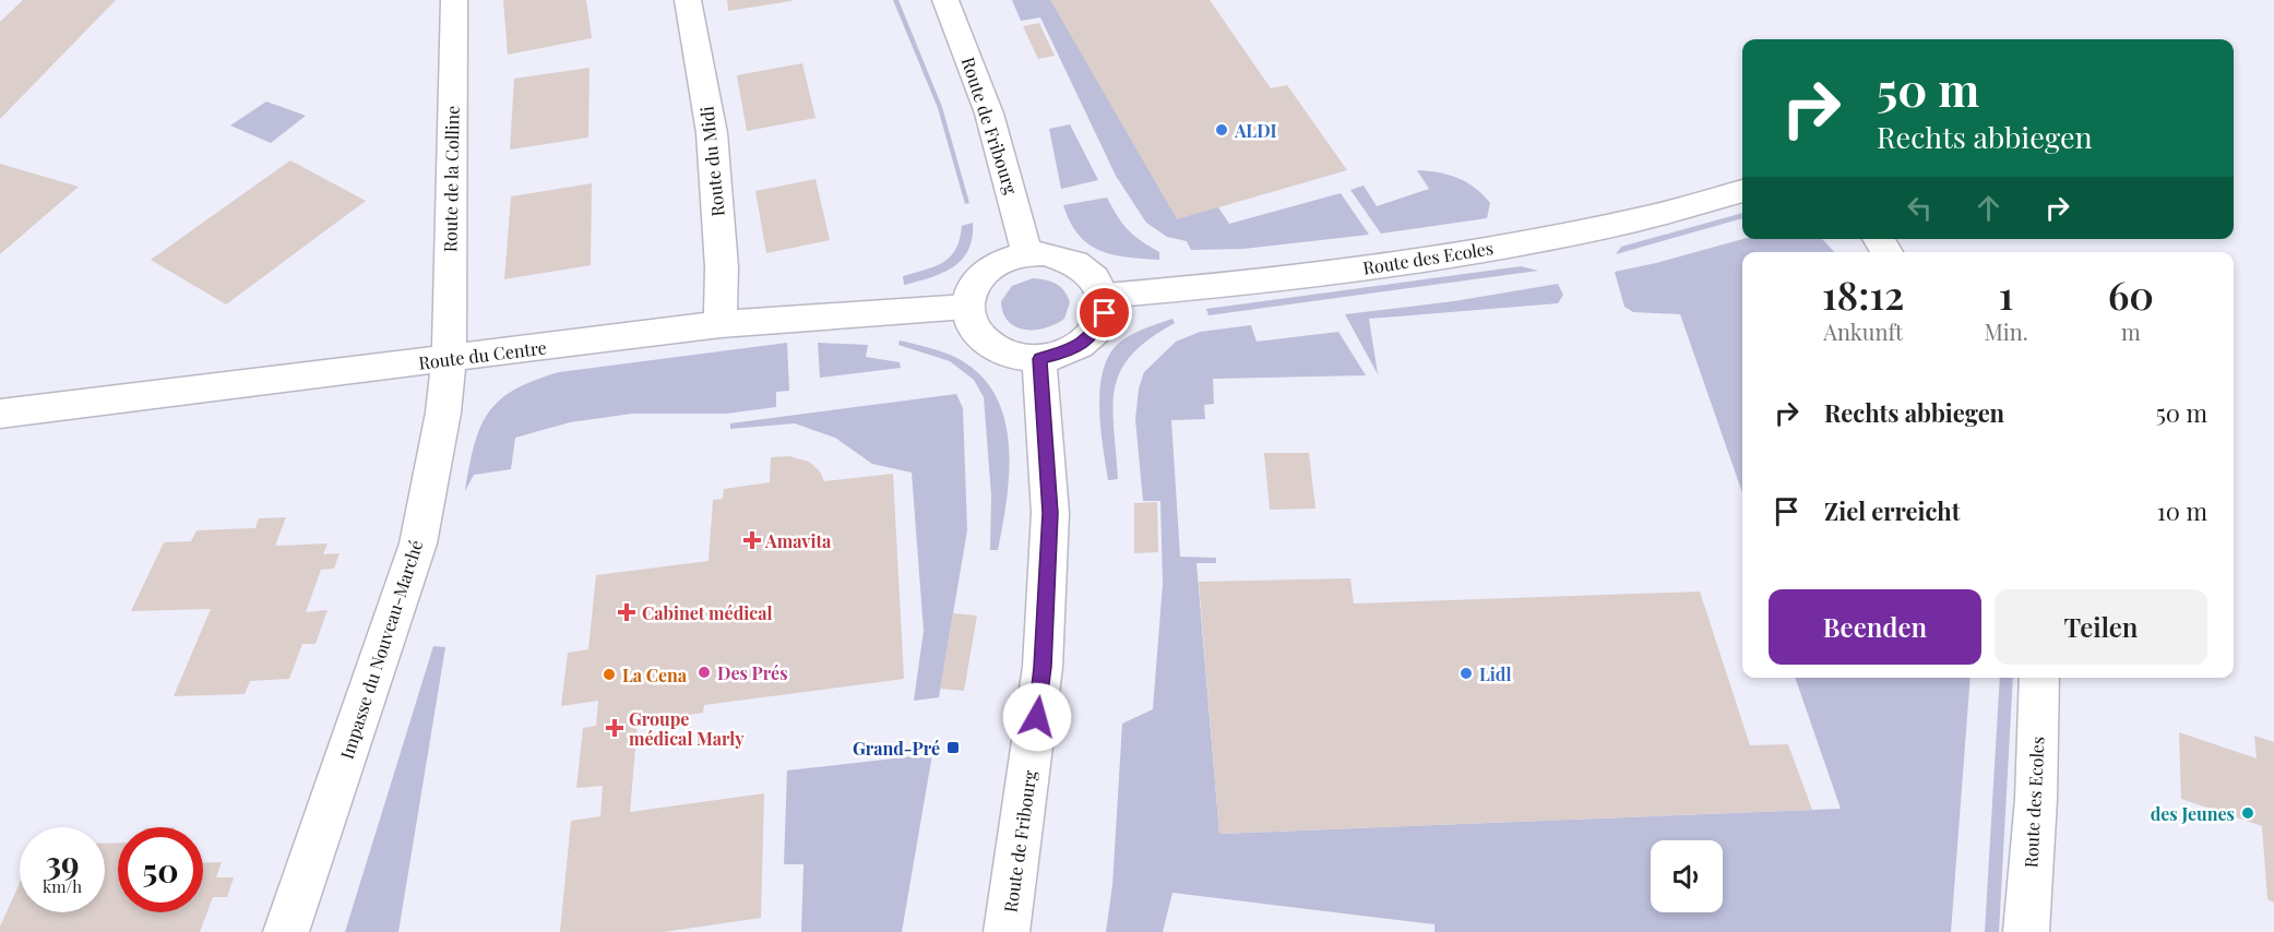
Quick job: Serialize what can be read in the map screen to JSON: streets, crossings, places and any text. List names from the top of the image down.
{
  "streets": {
    "street": [
      "Route de Fribourg",
      "Route du Midi",
      "Route de la Colline",
      "Route des Ecoles",
      "Route du Centre",
      "Impasse du Nouveau-Marché"
    ]
  },
  "crossings": [
    ["Route de Fribourg", "Route des Ecoles"],
    ["Route de Fribourg", "Route du Centre"],
    ["Route du Midi", "Route du Centre"],
    ["Route de la Colline", "Route du Centre"],
    ["Route de la Colline", "Impasse du Nouveau-Marché"],
    ["Route des Ecoles", "Route du Centre"],
    ["Route du Centre", "Impasse du Nouveau-Marché"]
  ],
  "places": {
    "other": [
      "ALDI",
      "Des Prés",
      "Lidl",
      "La Cena",
      "des Jeunes"
    ],
    "health": ["Amavita", "Cabinet médical", "Groupe médical Marly"],
    "transit": ["Grand-Pré"]
  },
  "page": {
    "turn": ["50 m", "Rechts abbiegen"],
    "eta": [
      "18:12",
      "Ankunft",
      "1",
      "Min.",
      "60",
      "m"
    ],
    "list": [
      {
        "name": "Rechts abbiegen",
        "value": "50 m"
      },
      {
        "name": "Ziel erreicht",
        "value": "10 m"
      }
    ],
    "buttons": ["Beenden", "Teilen"],
    "speed": "39 km/h",
    "limit": "50"
  }
}
